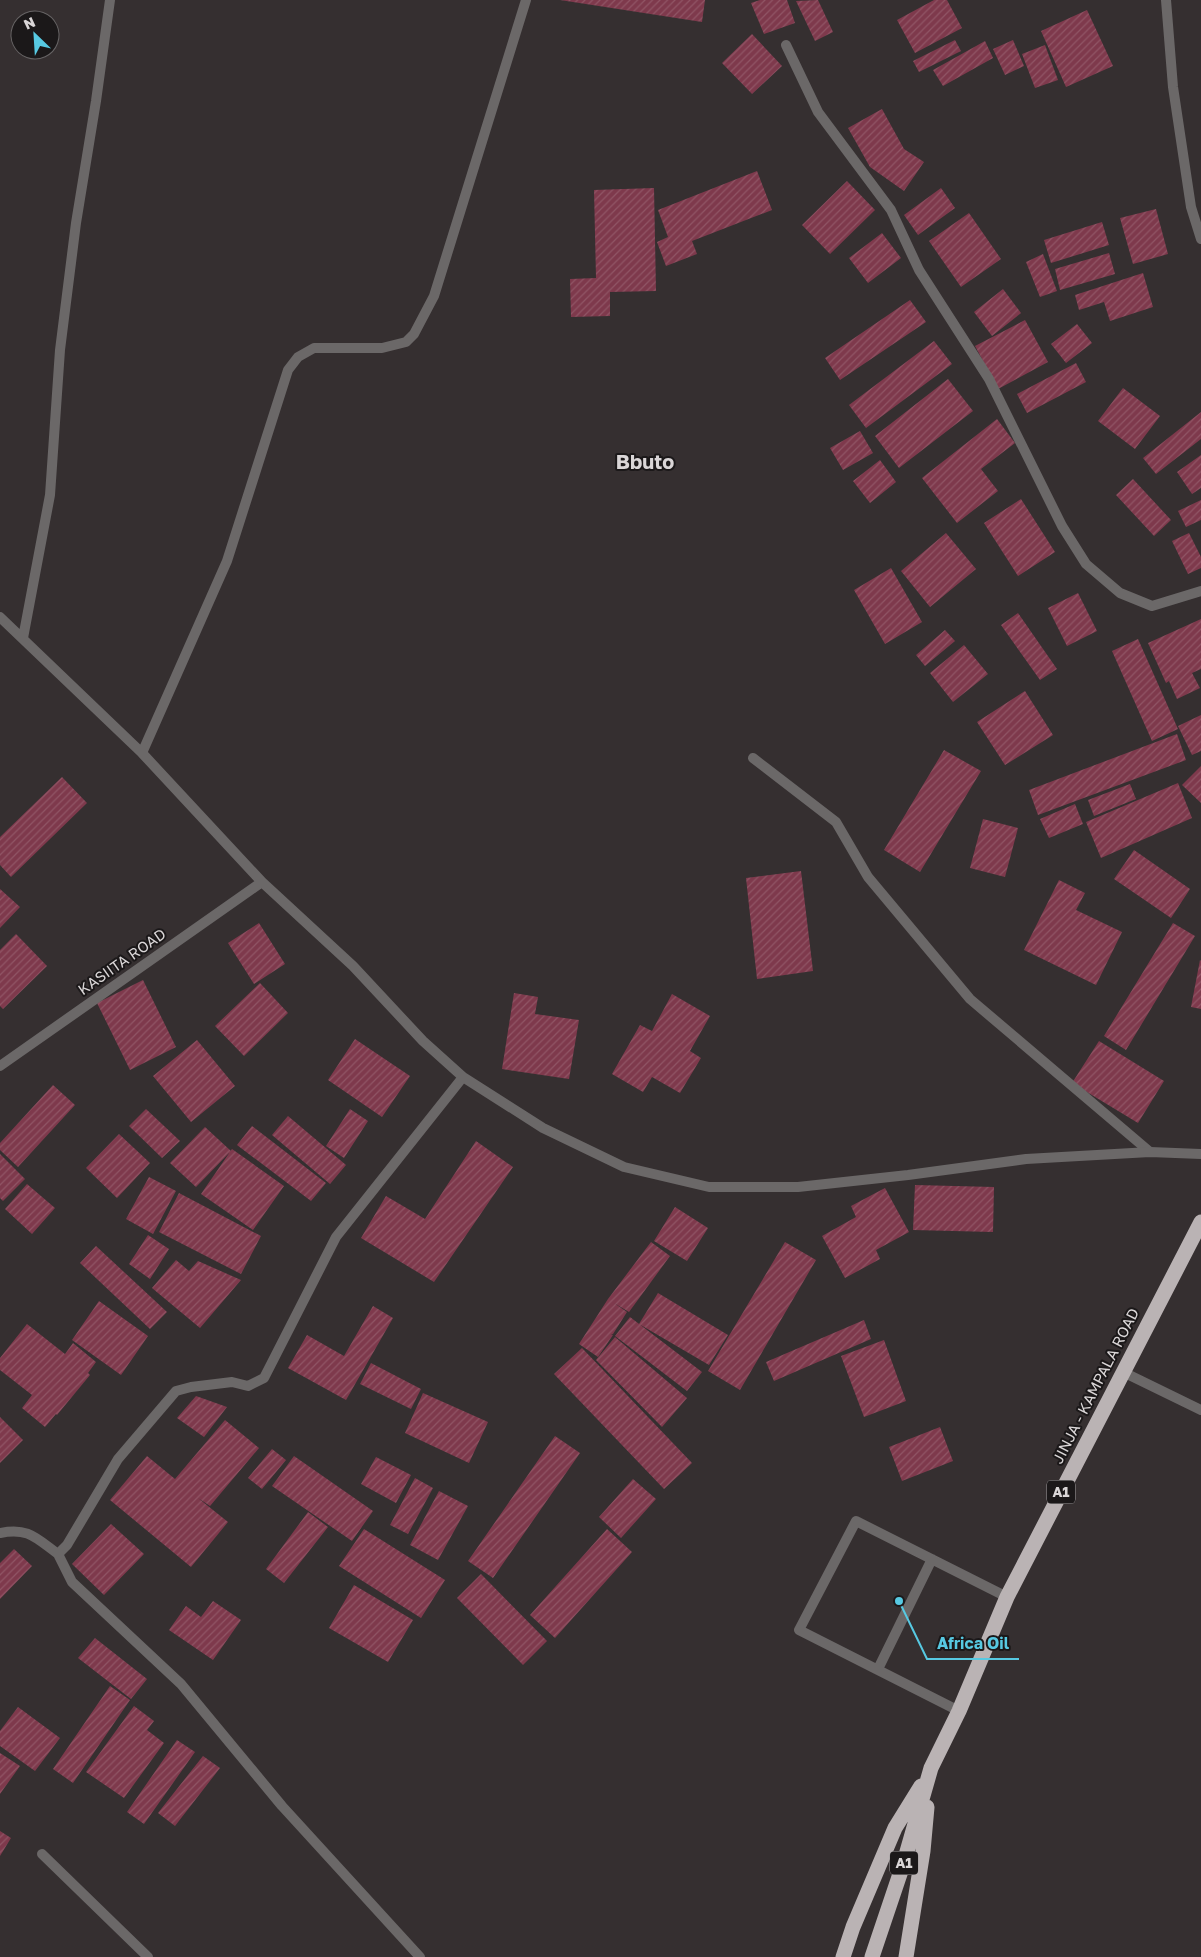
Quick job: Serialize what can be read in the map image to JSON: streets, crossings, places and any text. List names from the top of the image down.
{
  "streets": {
    "highway": ["JINJA - KAMPALA ROAD", "A1"],
    "street": ["KASIITA ROAD"]
  },
  "districts": ["Bbuto"],
  "places": ["Africa Oil"],
  "north": "top left"
}
